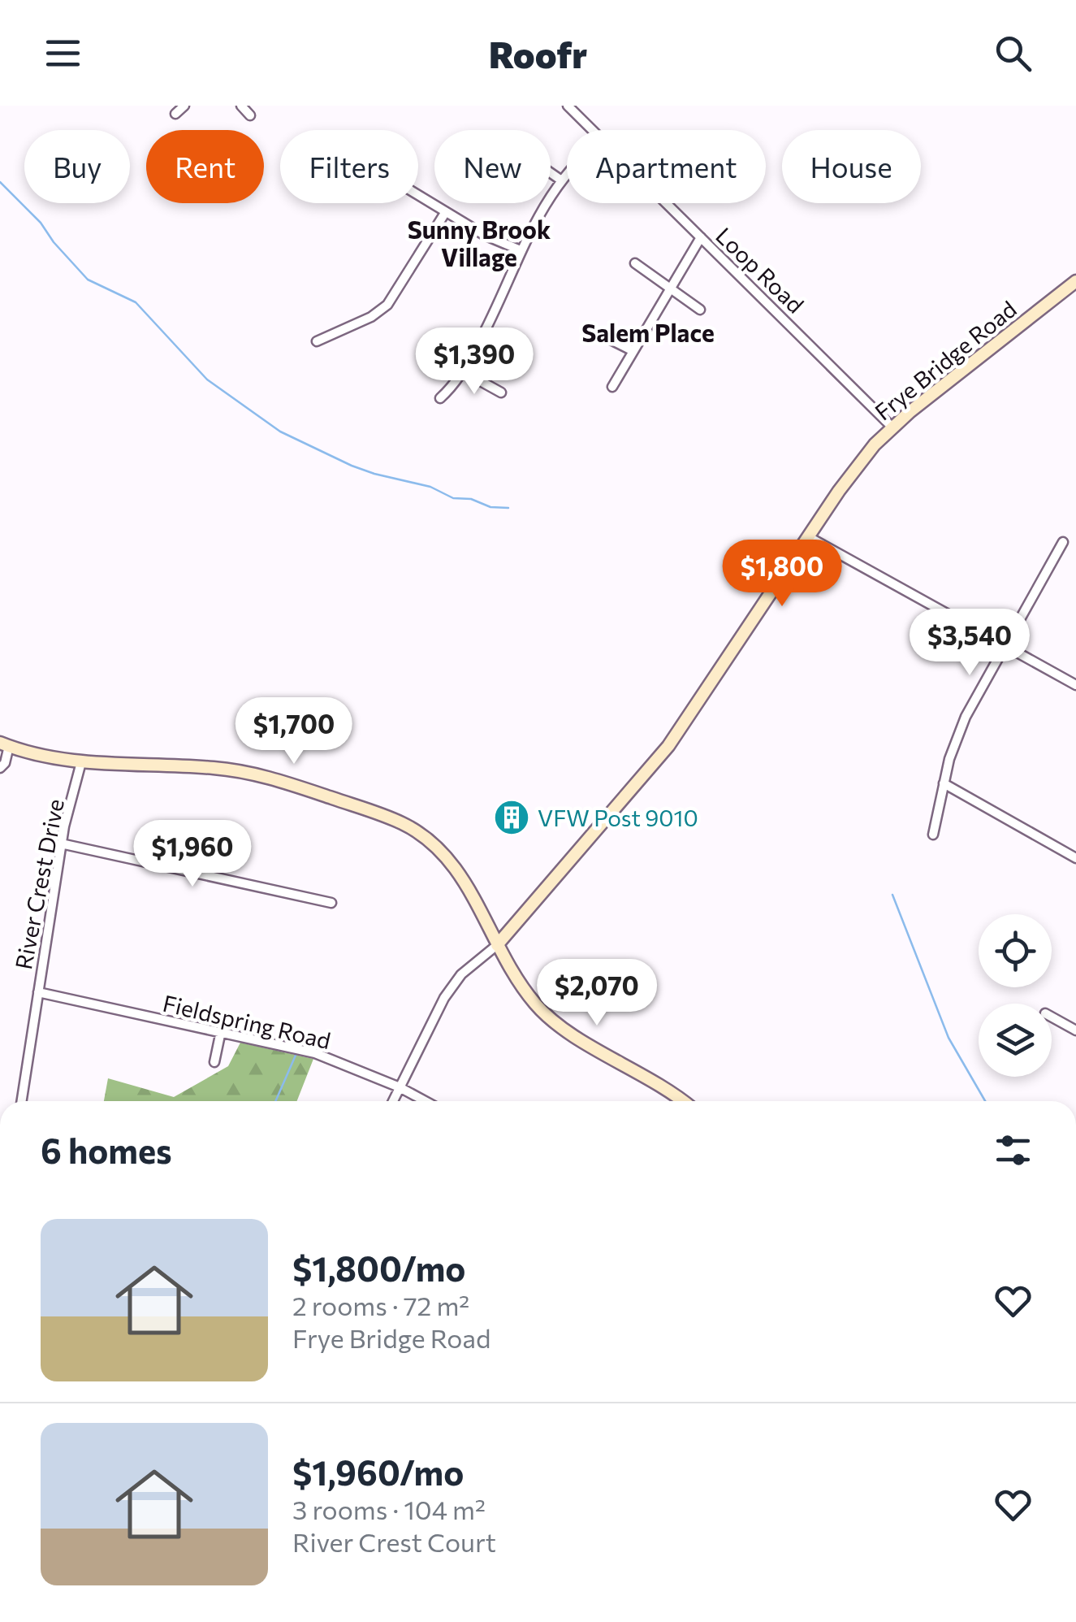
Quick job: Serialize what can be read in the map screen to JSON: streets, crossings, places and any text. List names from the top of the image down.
{
  "streets": {
    "street": [
      "Loop Road",
      "Frye Bridge Road",
      "River Crest Drive",
      "Fieldspring Road"
    ]
  },
  "crossings": [
    ["Loop Road", "Frye Bridge Road"],
    ["River Crest Drive", "Fieldspring Road"]
  ],
  "districts": ["Sunny Brook Village", "Salem Place"],
  "places": {
    "building": ["VFW Post 9010"]
  },
  "page": {
    "header": "Roofr",
    "chip": [
      "Buy",
      "Rent",
      "Filters",
      "New",
      "Apartment",
      "House"
    ],
    "price": [
      "$1,390",
      "$1,800",
      "$3,540",
      "$1,700",
      "$1,960",
      "$2,070"
    ],
    "heading": "6 homes",
    "list": [
      {
        "name": "$1,800/mo",
        "note": "2 rooms · 72 m² · Frye Bridge Road"
      },
      {
        "name": "$1,960/mo",
        "note": "3 rooms · 104 m² · River Crest Court"
      }
    ]
  }
}
